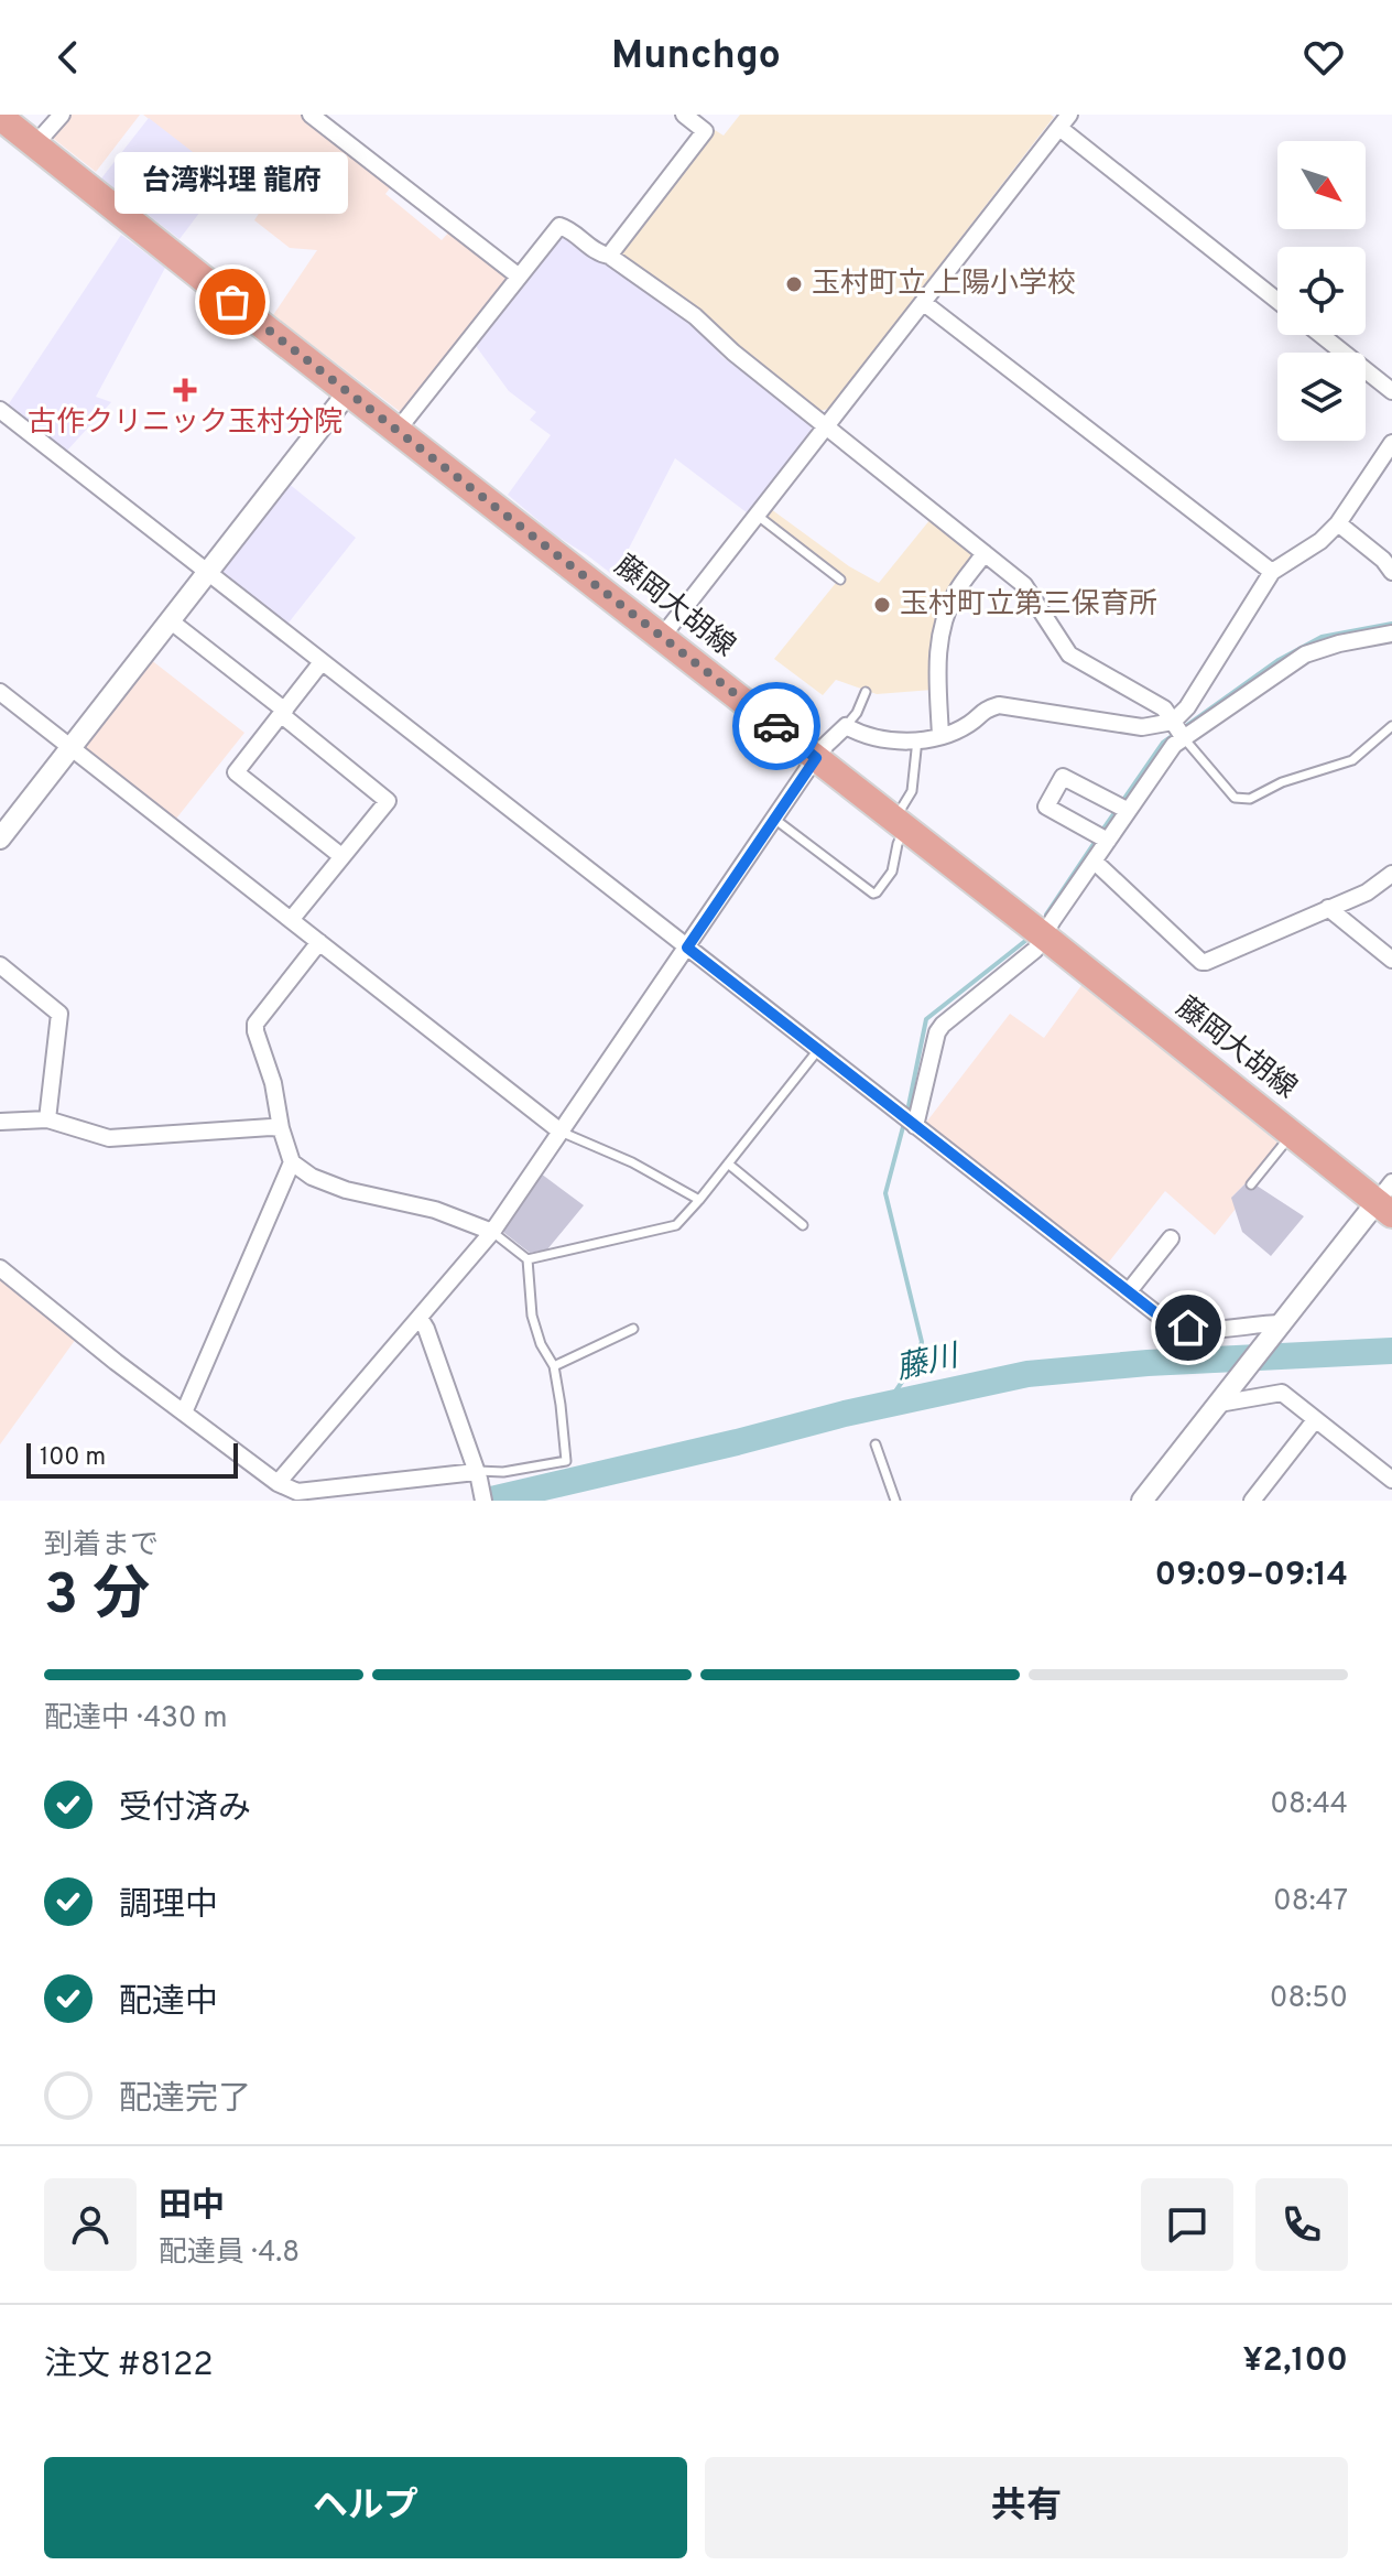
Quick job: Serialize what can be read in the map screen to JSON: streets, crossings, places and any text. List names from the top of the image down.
{
  "streets": {
    "main road": ["藤岡大胡線"]
  },
  "water": ["藤川"],
  "places": {
    "other": ["玉村町立 上陽小学校", "台湾料理 龍府", "玉村町立第三保育所"],
    "health": ["古作クリニック玉村分院"]
  },
  "scale_bar": "100 m",
  "north": "bottom right",
  "page": {
    "header": "Munchgo",
    "bubble": "台湾料理 龍府",
    "scale": "100 m",
    "heading": ["3 分", "到着まで", "09:09–09:14"],
    "panel": [
      "田中",
      "配達員 · 4.8",
      "注文 #8122",
      "¥2,100"
    ],
    "bar": "配達中 · 430 m",
    "list": [
      ["受付済み", "08:44"],
      ["調理中", "08:47"],
      ["配達中", "08:50"],
      "配達完了"
    ],
    "buttons": ["ヘルプ", "共有"]
  }
}
